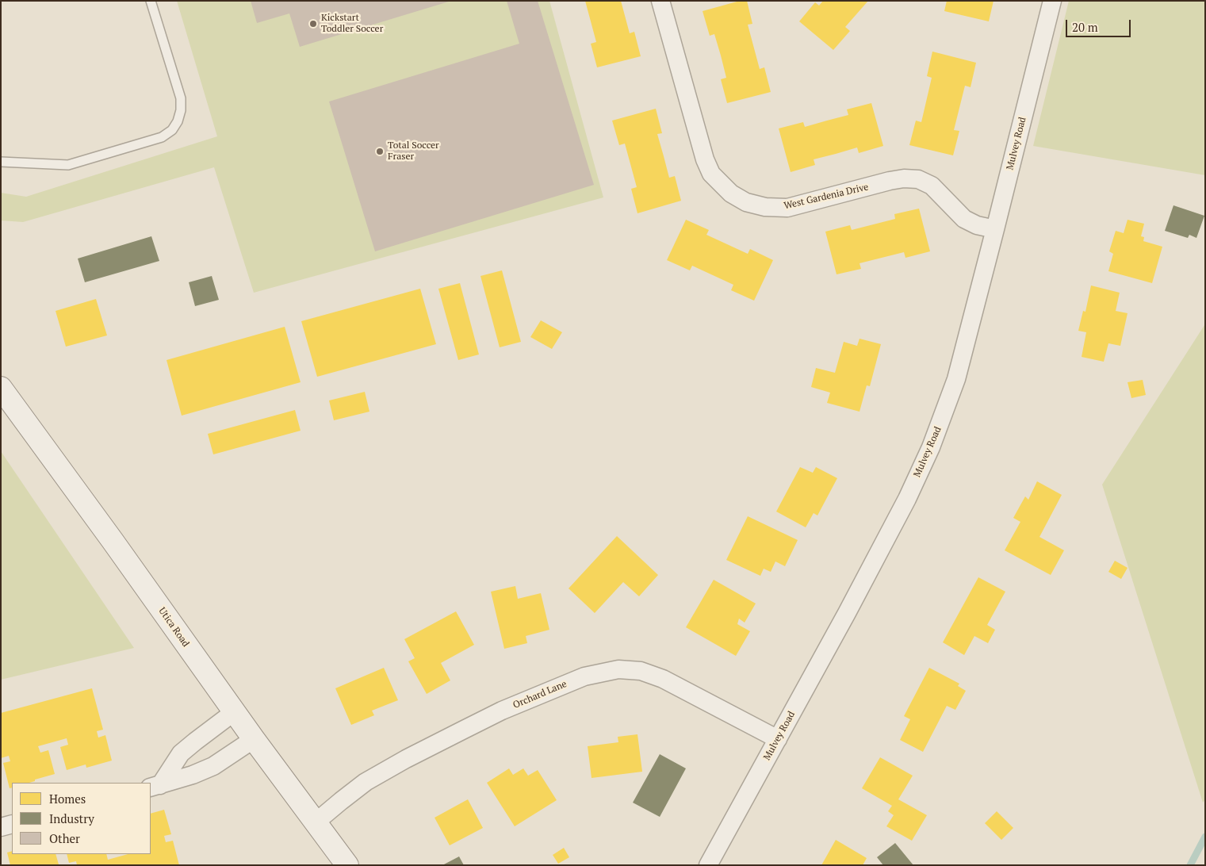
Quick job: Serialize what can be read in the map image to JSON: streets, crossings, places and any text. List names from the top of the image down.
{
  "streets": {
    "main road": ["Utica Road"],
    "street": ["Mulvey Road", "West Gardenia Drive", "Orchard Lane"]
  },
  "crossings": [
    ["Mulvey Road", "West Gardenia Drive"],
    ["Mulvey Road", "Orchard Lane"],
    ["Utica Road", "Orchard Lane"]
  ],
  "places": ["Kickstart Toddler Soccer", "Total Soccer Fraser"],
  "legend": ["Homes", "Industry", "Other"],
  "scale_bar": "20 m"
}
